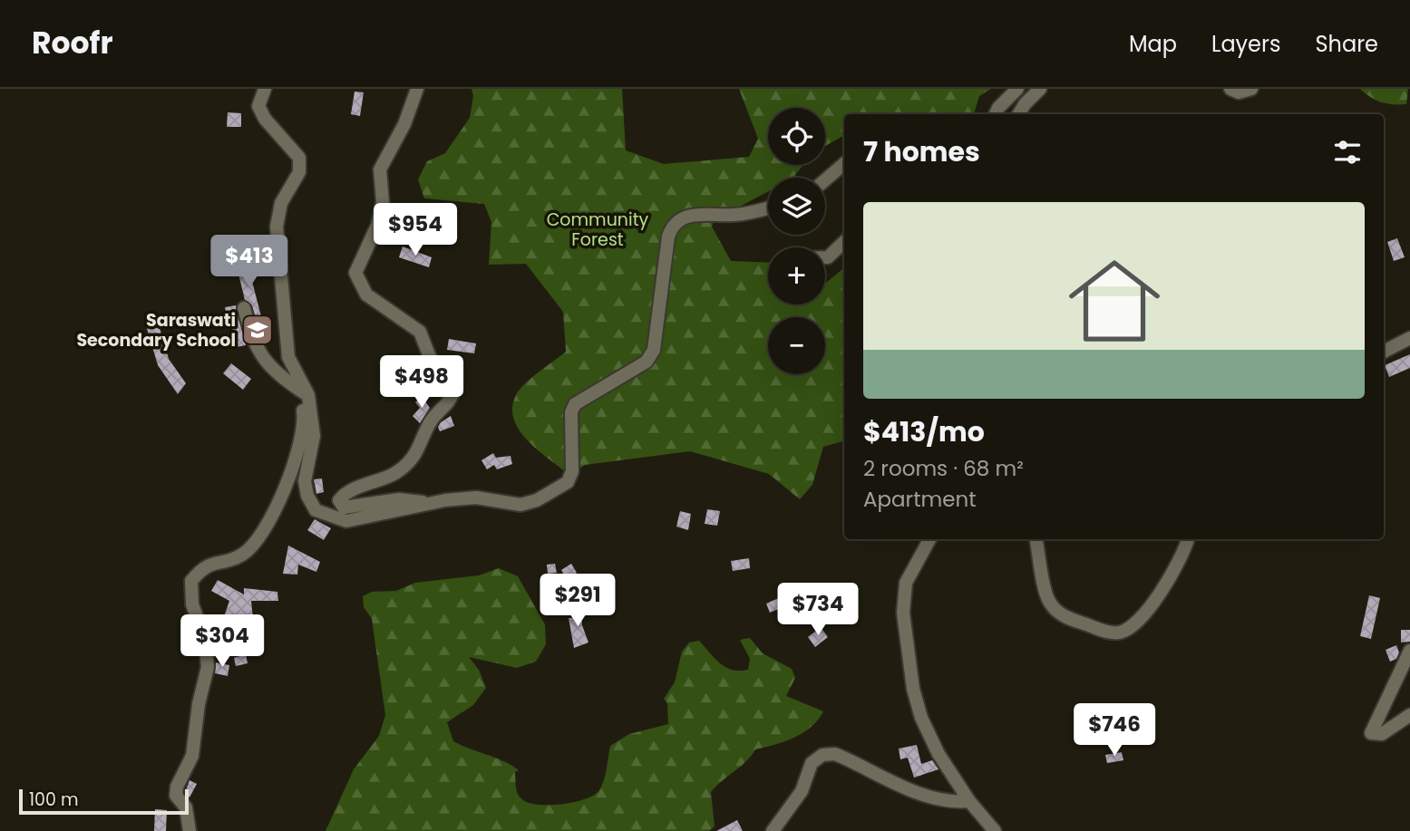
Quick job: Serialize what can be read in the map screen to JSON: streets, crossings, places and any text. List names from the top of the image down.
{
  "parks": ["Community Forest"],
  "places": {
    "school or university": ["Saraswati Secondary School"]
  },
  "scale_bar": "100 m",
  "page": {
    "header": "Roofr",
    "nav": ["Map", "Layers", "Share"],
    "map_buttons": ["+", "−"],
    "heading": "7 homes",
    "list": [
      {
        "name": "$413/mo",
        "note": "2 rooms · 68 m² · Apartment"
      }
    ],
    "price": [
      "$954",
      "$413",
      "$498",
      "$291",
      "$734",
      "$304",
      "$746"
    ],
    "scale": "100 m"
  }
}
